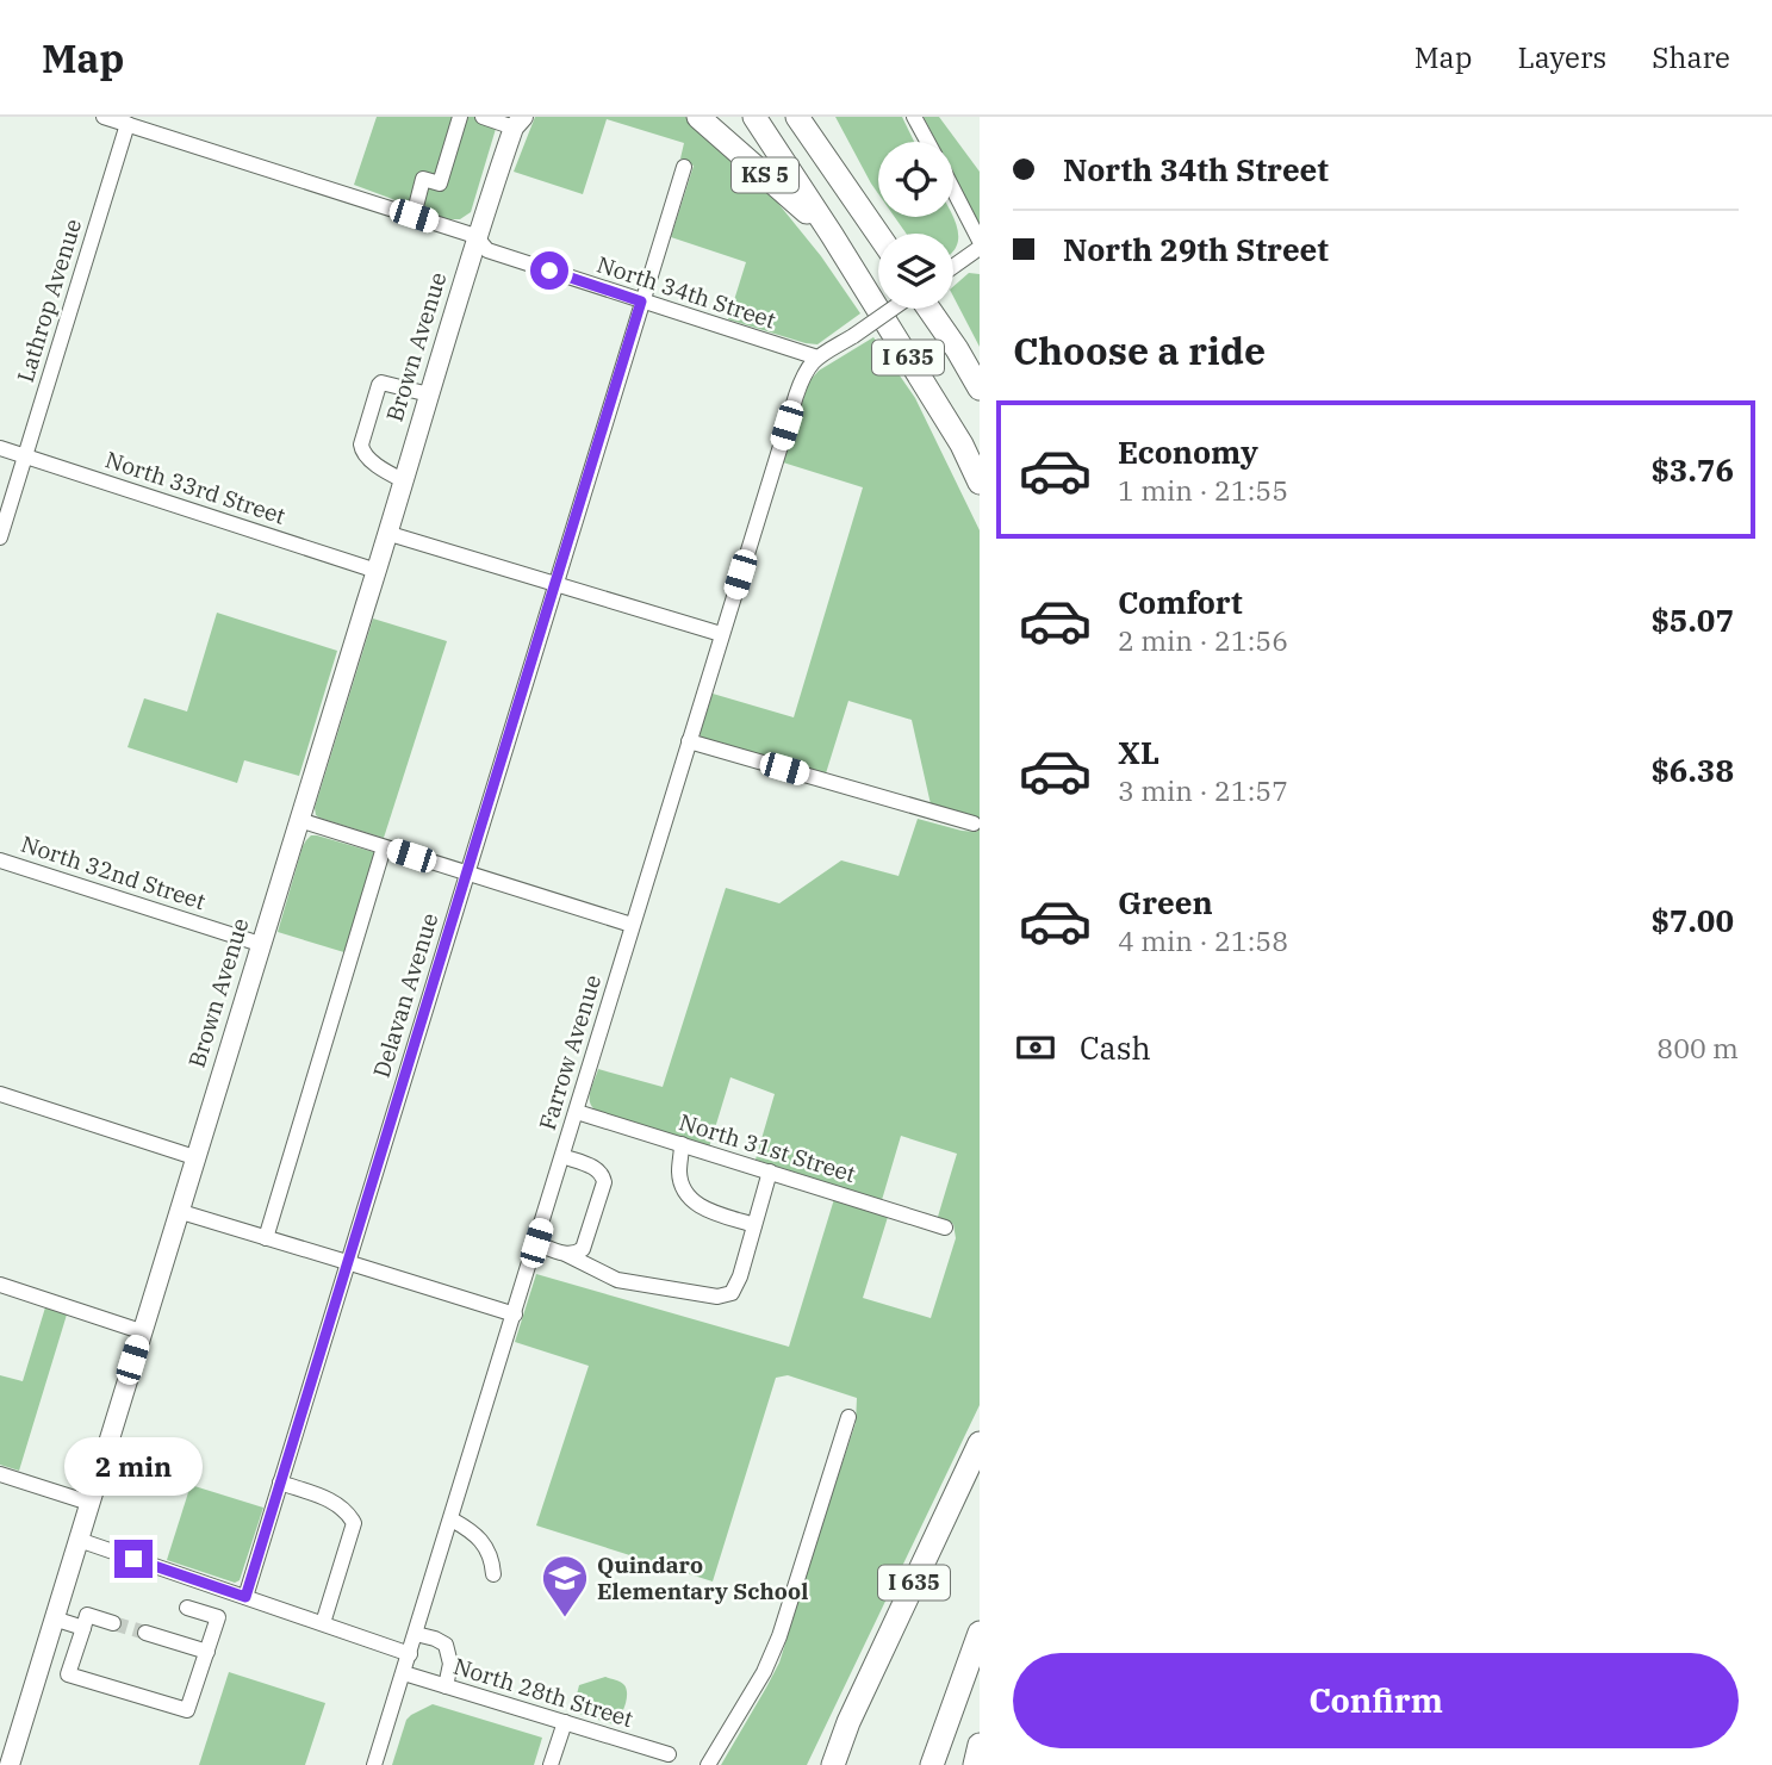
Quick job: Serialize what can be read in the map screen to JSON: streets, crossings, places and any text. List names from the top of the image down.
{
  "streets": {
    "highway": ["KS 5", "I 635"],
    "main road": ["Brown Avenue"],
    "street": [
      "North 34th Street",
      "Lathrop Avenue",
      "North 33rd Street",
      "North 32nd Street",
      "Delavan Avenue",
      "Farrow Avenue",
      "North 31st Street",
      "North 28th Street"
    ]
  },
  "crossings": [
    ["KS 5", "I 635"],
    ["North 34th Street", "Lathrop Avenue"],
    ["North 34th Street", "Brown Avenue"],
    ["North 34th Street", "Delavan Avenue"],
    ["North 34th Street", "Farrow Avenue"],
    ["Lathrop Avenue", "North 33rd Street"],
    ["Brown Avenue", "North 33rd Street"],
    ["Brown Avenue", "North 32nd Street"],
    ["Farrow Avenue", "North 31st Street"],
    ["Farrow Avenue", "North 28th Street"]
  ],
  "places": {
    "school or university": ["Quindaro Elementary School"]
  },
  "page": {
    "header": "Map",
    "nav": ["Map", "Layers", "Share"],
    "banner": ["North 34th Street", "North 29th Street"],
    "heading": "Choose a ride",
    "list": [
      {
        "name": "Economy",
        "note": "1 min · 21:55",
        "value": "$3.76"
      },
      {
        "name": "Comfort",
        "note": "2 min · 21:56",
        "value": "$5.07"
      },
      {
        "name": "XL",
        "note": "3 min · 21:57",
        "value": "$6.38"
      },
      {
        "name": "Green",
        "note": "4 min · 21:58",
        "value": "$7.00"
      }
    ],
    "pay": ["Cash", "800 m"],
    "bubble": "2 min",
    "buttons": "Confirm"
  }
}
